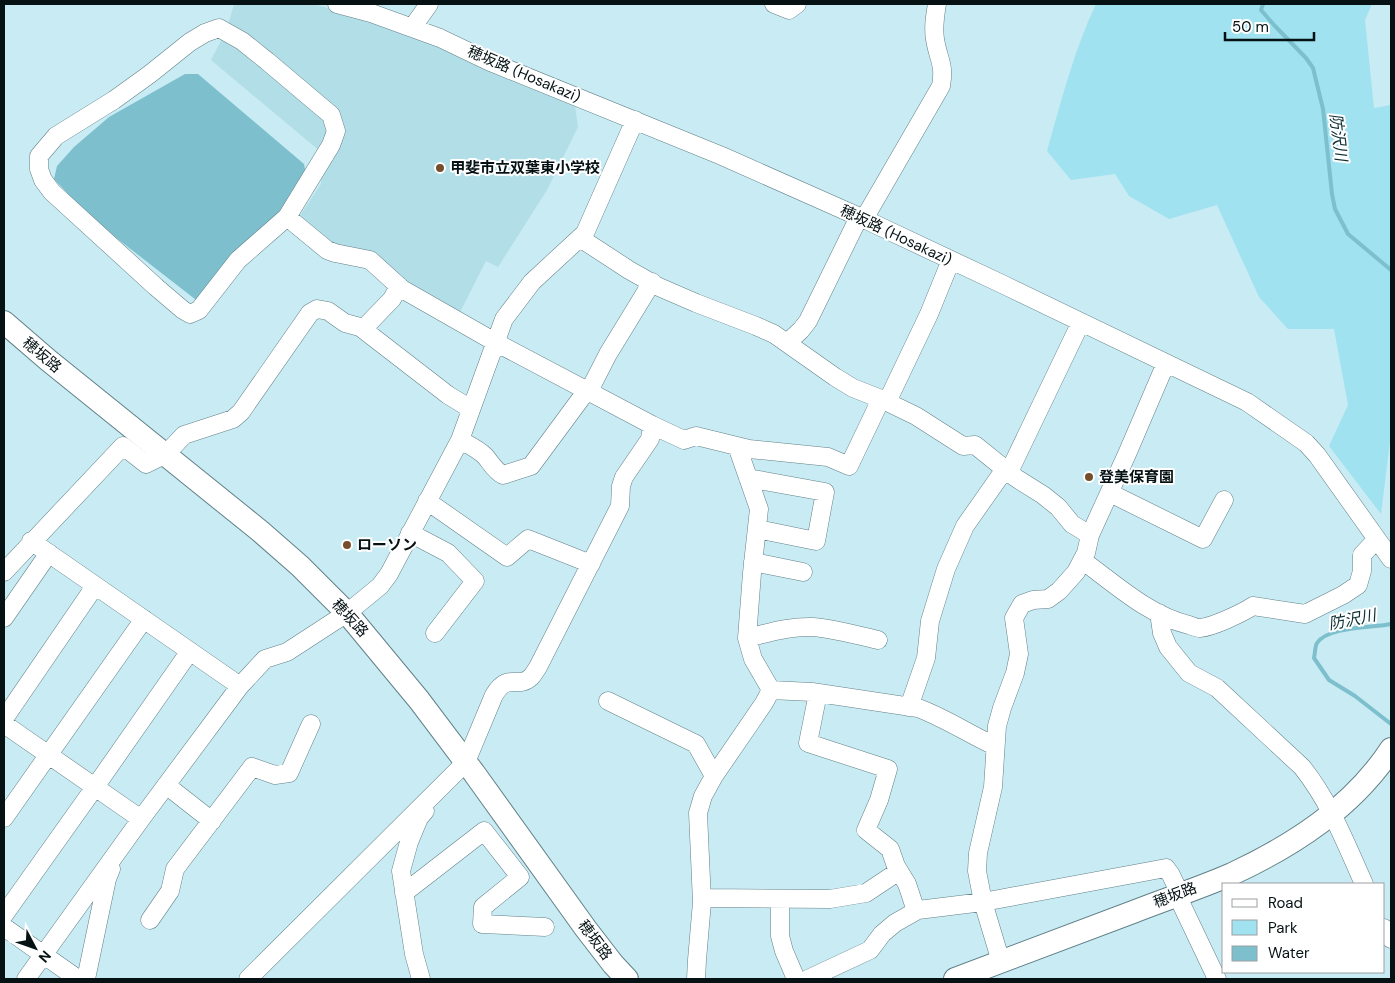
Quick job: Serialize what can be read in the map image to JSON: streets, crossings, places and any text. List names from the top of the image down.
{
  "streets": {
    "main road": ["穂坂路"],
    "street": ["穂坂路 (Hosakazi)"]
  },
  "water": ["防沢川"],
  "places": ["甲斐市立双葉東小学校", "登美保育園", "ローソン"],
  "legend": ["Road", "Park", "Water"],
  "scale_bar": "50 m",
  "north": "bottom right"
}
